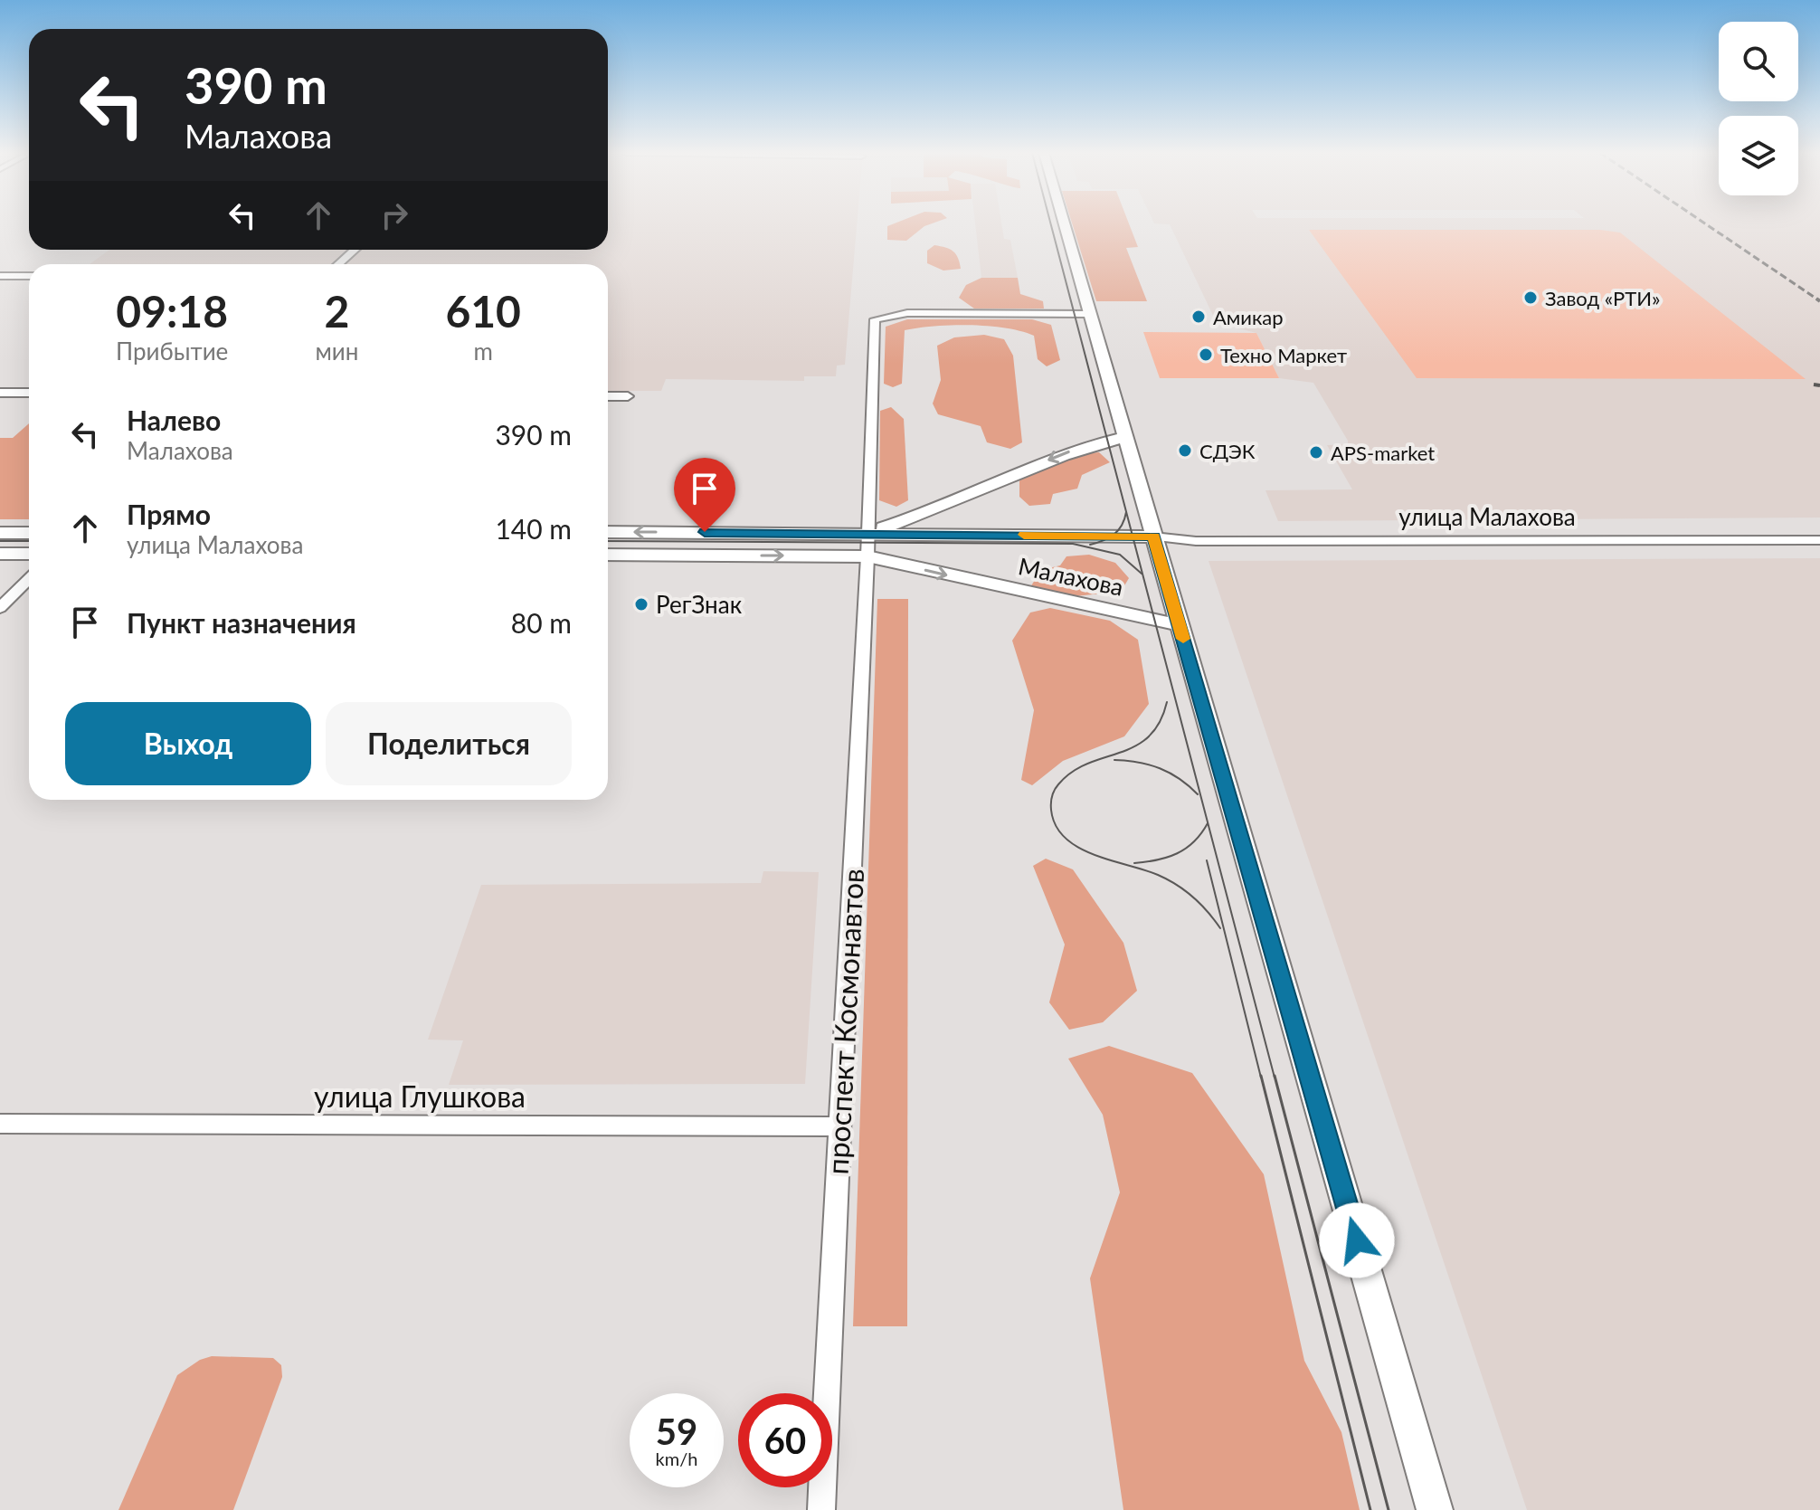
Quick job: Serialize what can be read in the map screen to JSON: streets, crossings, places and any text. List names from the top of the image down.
{
  "streets": {
    "main road": ["Малахова"],
    "street": ["улица Малахова", "проспект Космонавтов", "улица Глушкова"]
  },
  "crossings": [
    ["улица Малахова", "Малахова"],
    ["Малахова", "проспект Космонавтов"],
    ["проспект Космонавтов", "улица Глушкова"]
  ],
  "places": [
    "Завод «РТИ»",
    "Амикар",
    "Техно Маркет",
    "СДЭК",
    "АPS-market",
    "РегЗнак"
  ],
  "page": {
    "turn": ["390 m", "Малахова"],
    "eta": [
      "09:18",
      "Прибытие",
      "2",
      "мин",
      "610",
      "m"
    ],
    "list": [
      {
        "name": "Налево",
        "note": "Малахова",
        "value": "390 m"
      },
      {
        "name": "Прямо",
        "note": "улица Малахова",
        "value": "140 m"
      },
      {
        "name": "Пункт назначения",
        "value": "80 m"
      }
    ],
    "buttons": ["Выход", "Поделиться"],
    "speed": "59 km/h",
    "limit": "60"
  }
}
